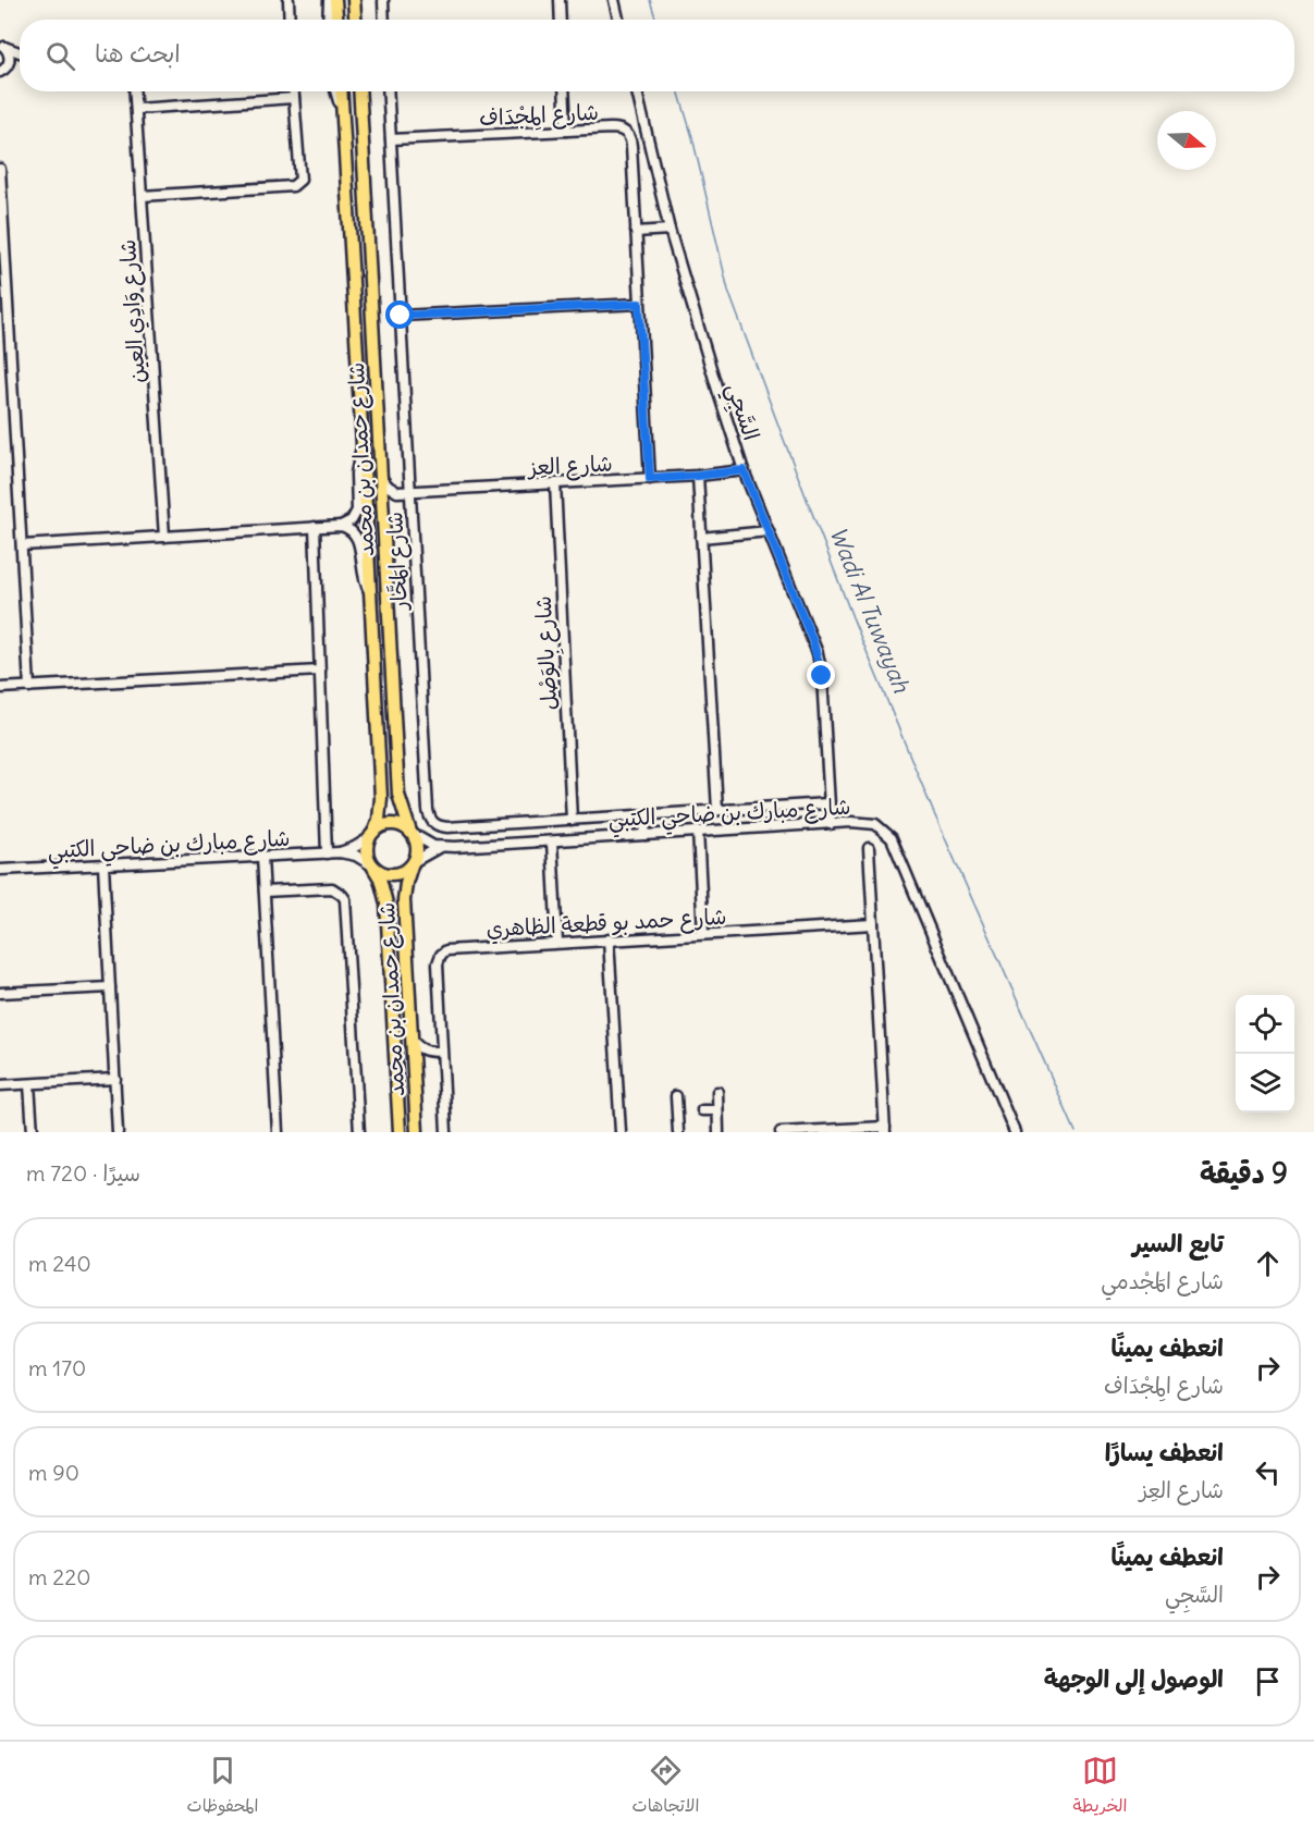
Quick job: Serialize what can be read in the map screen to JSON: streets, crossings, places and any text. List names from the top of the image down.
{
  "streets": {
    "main road": ["شارع حمدان بن محمد"],
    "street": [
      "شارع المِجْدَاف",
      "شارع وَادِي العين",
      "السَّجِي",
      "شارع العِز",
      "شارع المَحَّار",
      "شارع بِالوَصْل",
      "شارع مبارك بن ضاحي الكتبي",
      "شارع حمد بو قطعة الظاهري"
    ]
  },
  "crossings": [
    ["شارع المِجْدَاف", "شارع العِز"],
    ["شارع المِجْدَاف", "شارع المَحَّار"],
    ["السَّجِي", "شارع العِز"],
    ["السَّجِي", "شارع المَحَّار"],
    ["السَّجِي", "شارع مبارك بن ضاحي الكتبي"],
    ["شارع حمدان بن محمد", "شارع مبارك بن ضاحي الكتبي"],
    ["شارع العِز", "شارع المَحَّار"],
    ["شارع العِز", "شارع بِالوَصْل"],
    ["شارع المَحَّار", "شارع بِالوَصْل"]
  ],
  "water": ["Wadi Al Tuwayah"],
  "north": "right",
  "page": {
    "search": "ابحث هنا",
    "heading": ["9 دقيقة", "سيرًا · 720 m"],
    "list": [
      ["تابع السير", "شارع المَجْدمي", "240 m"],
      ["انعطف يمينًا", "شارع المِجْدَاف", "170 m"],
      ["انعطف يسارًا", "شارع العِز", "90 m"],
      ["انعطف يمينًا", "السَّجِي", "220 m"],
      "الوصول إلى الوجهة"
    ],
    "nav": ["الخريطة", "الاتجاهات", "المحفوظات"]
  }
}
